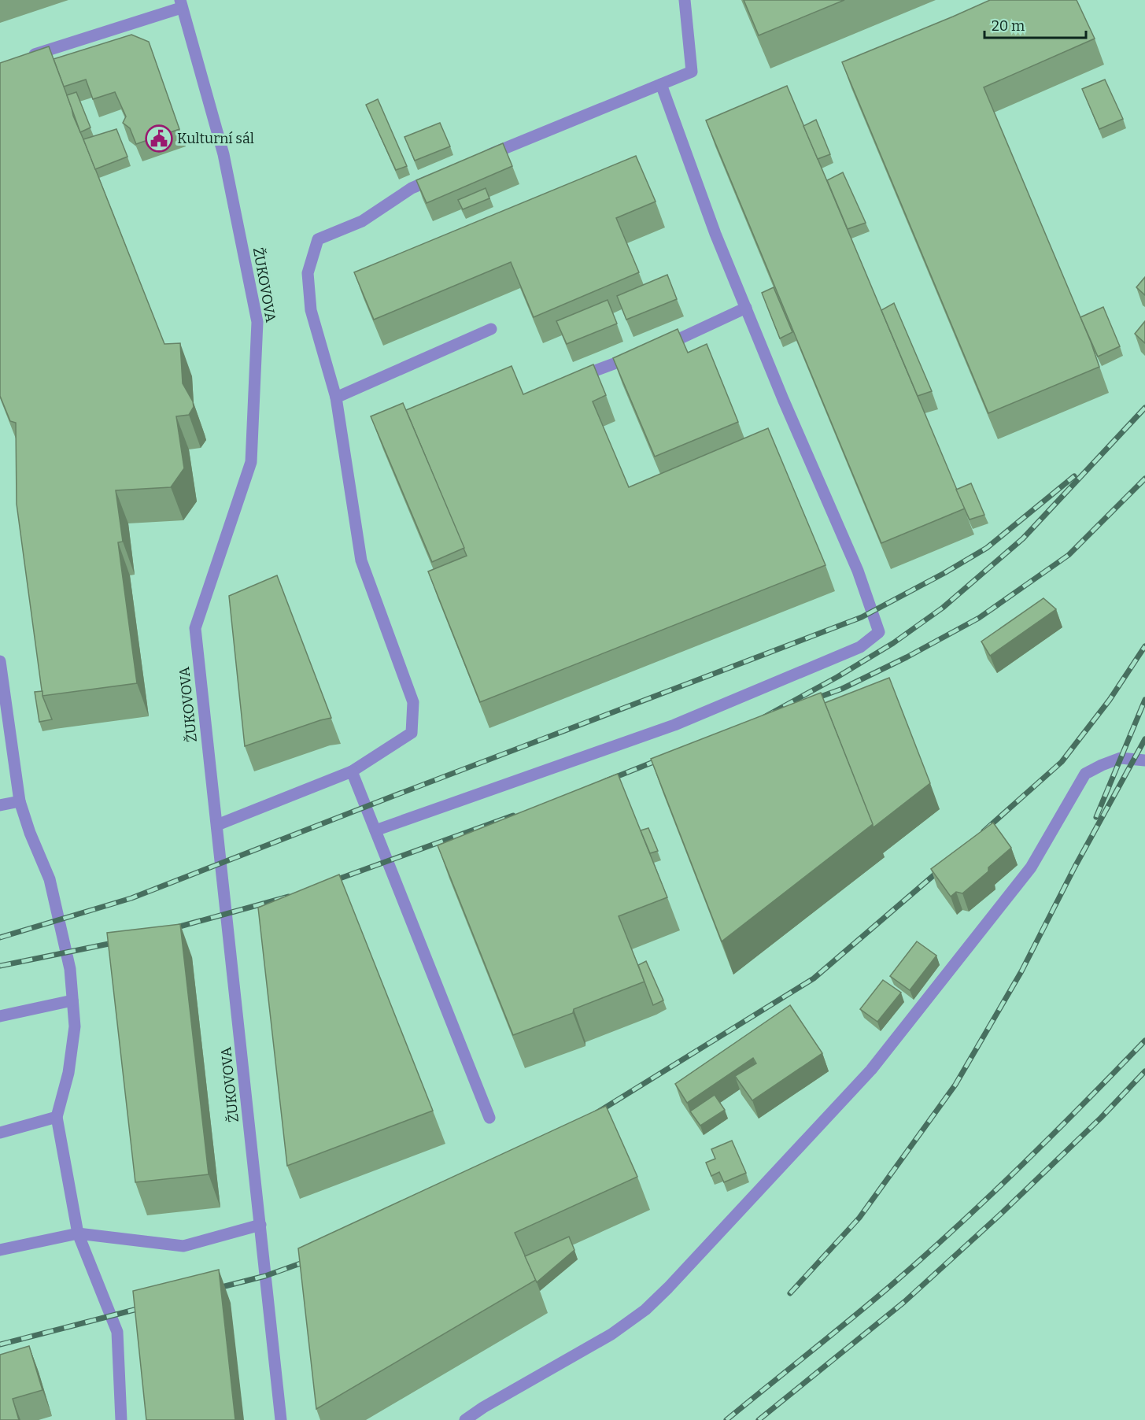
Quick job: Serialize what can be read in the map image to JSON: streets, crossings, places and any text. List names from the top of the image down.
{
  "streets": {
    "street": ["ŽUKOVOVA"]
  },
  "places": {
    "public building": ["Kulturní sál"]
  },
  "scale_bar": "20 m"
}
